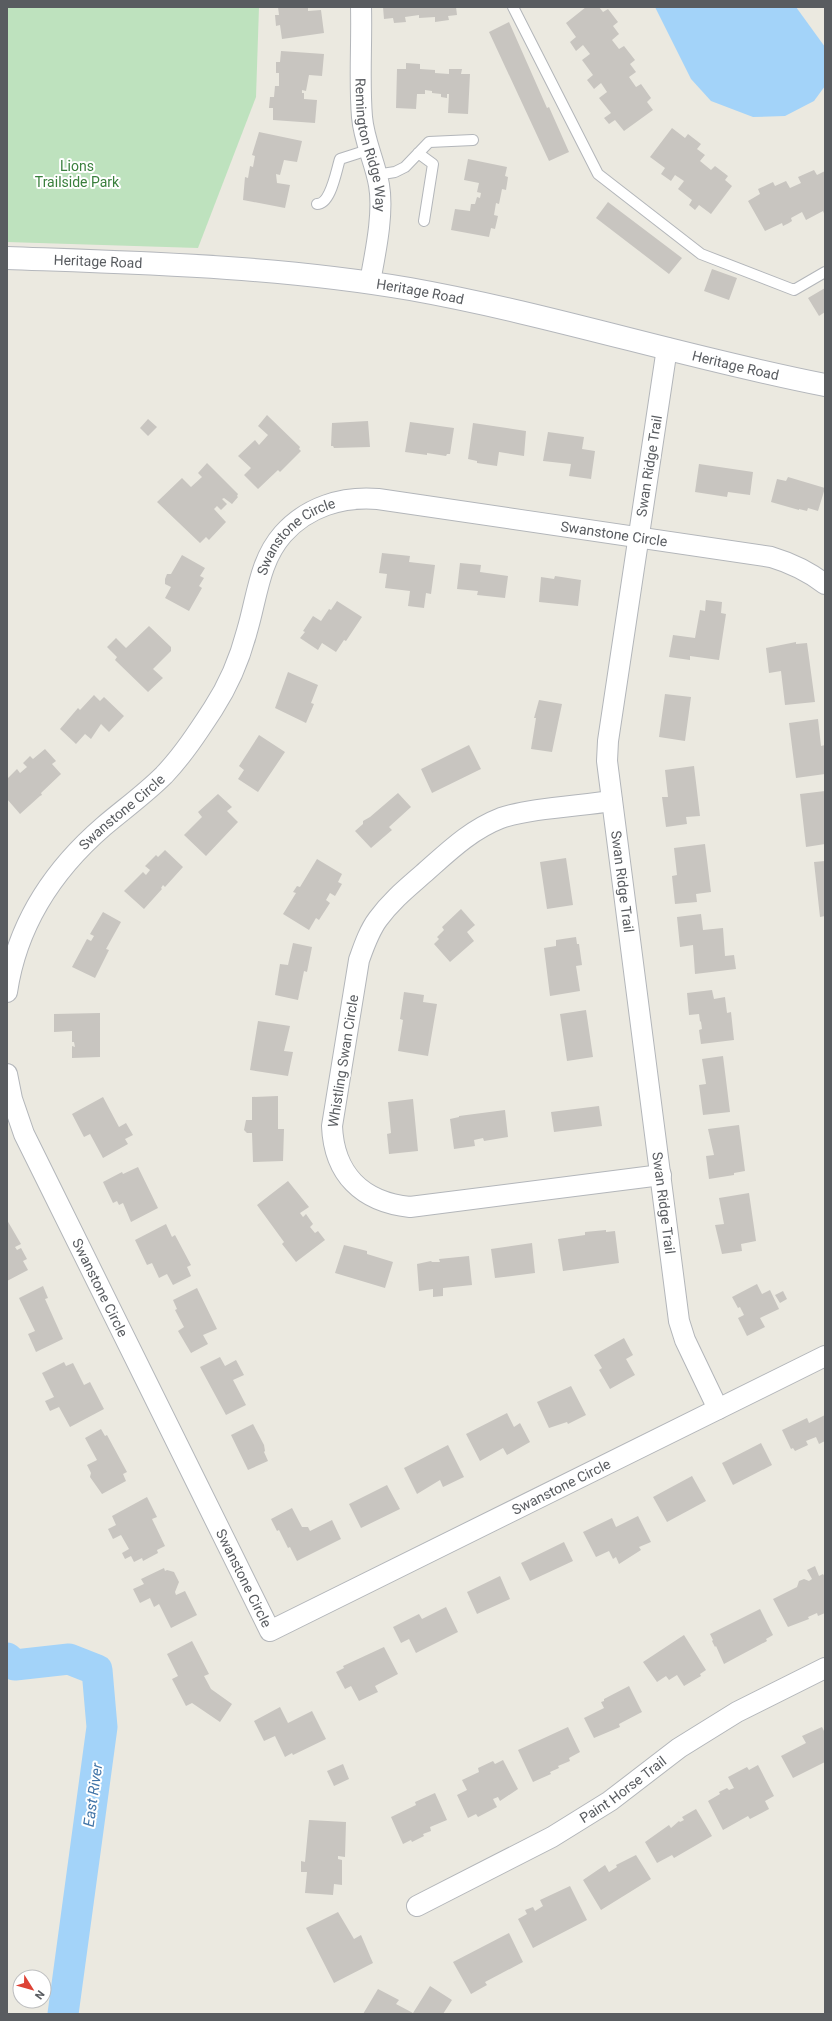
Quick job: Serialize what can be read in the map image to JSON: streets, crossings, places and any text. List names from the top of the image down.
{
  "streets": {
    "main road": ["Heritage Road"],
    "street": [
      "Remington Ridge Way",
      "Swan Ridge Trail",
      "Swanstone Circle",
      "Whistling Swan Circle",
      "Paint Horse Trail"
    ]
  },
  "crossings": [
    ["Remington Ridge Way", "Heritage Road"],
    ["Heritage Road", "Swan Ridge Trail"],
    ["Swan Ridge Trail", "Swanstone Circle"],
    ["Swan Ridge Trail", "Whistling Swan Circle"]
  ],
  "water": ["East River"],
  "parks": ["Lions Trailside Park"],
  "north": "bottom right"
}
